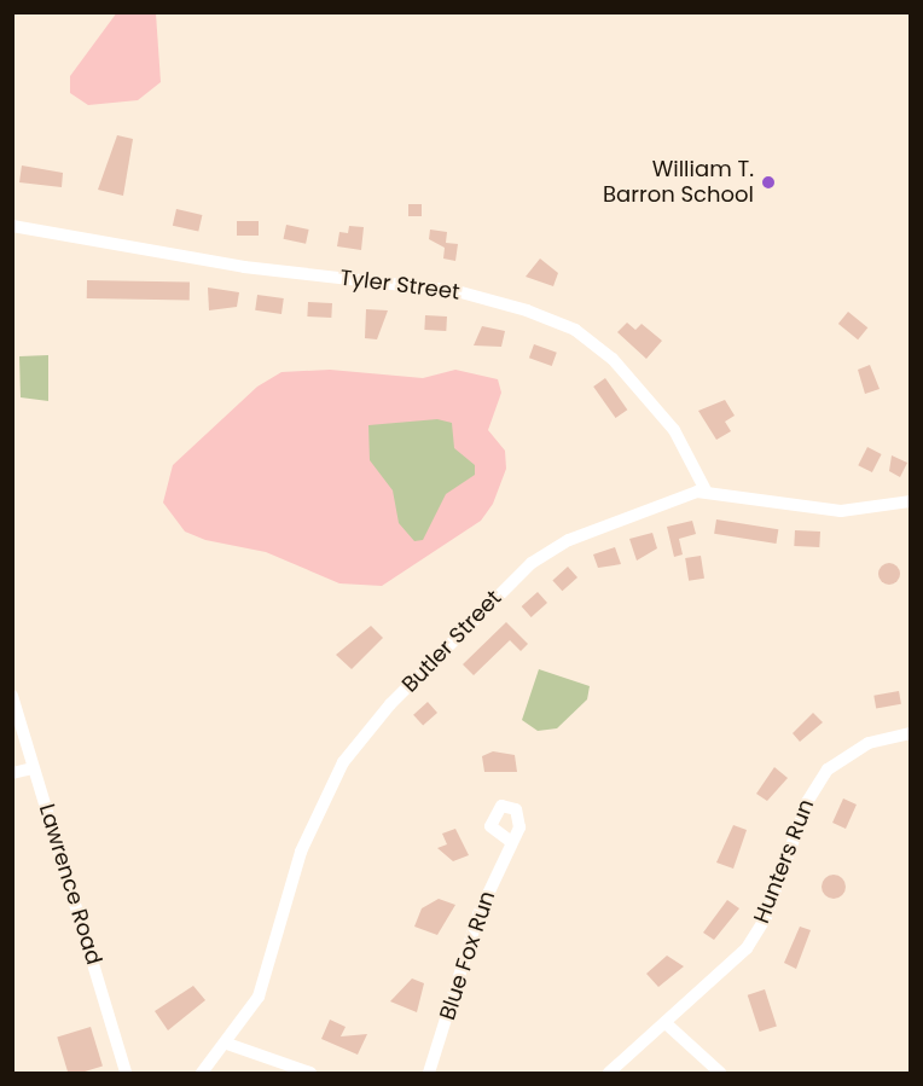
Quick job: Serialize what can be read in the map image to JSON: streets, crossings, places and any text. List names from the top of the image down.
{
  "streets": {
    "street": [
      "Tyler Street",
      "Butler Street",
      "Hunters Run",
      "Lawrence Road",
      "Blue Fox Run"
    ]
  },
  "crossings": [
    ["Tyler Street", "Butler Street"]
  ],
  "places": ["William T. Barron School"]
}
